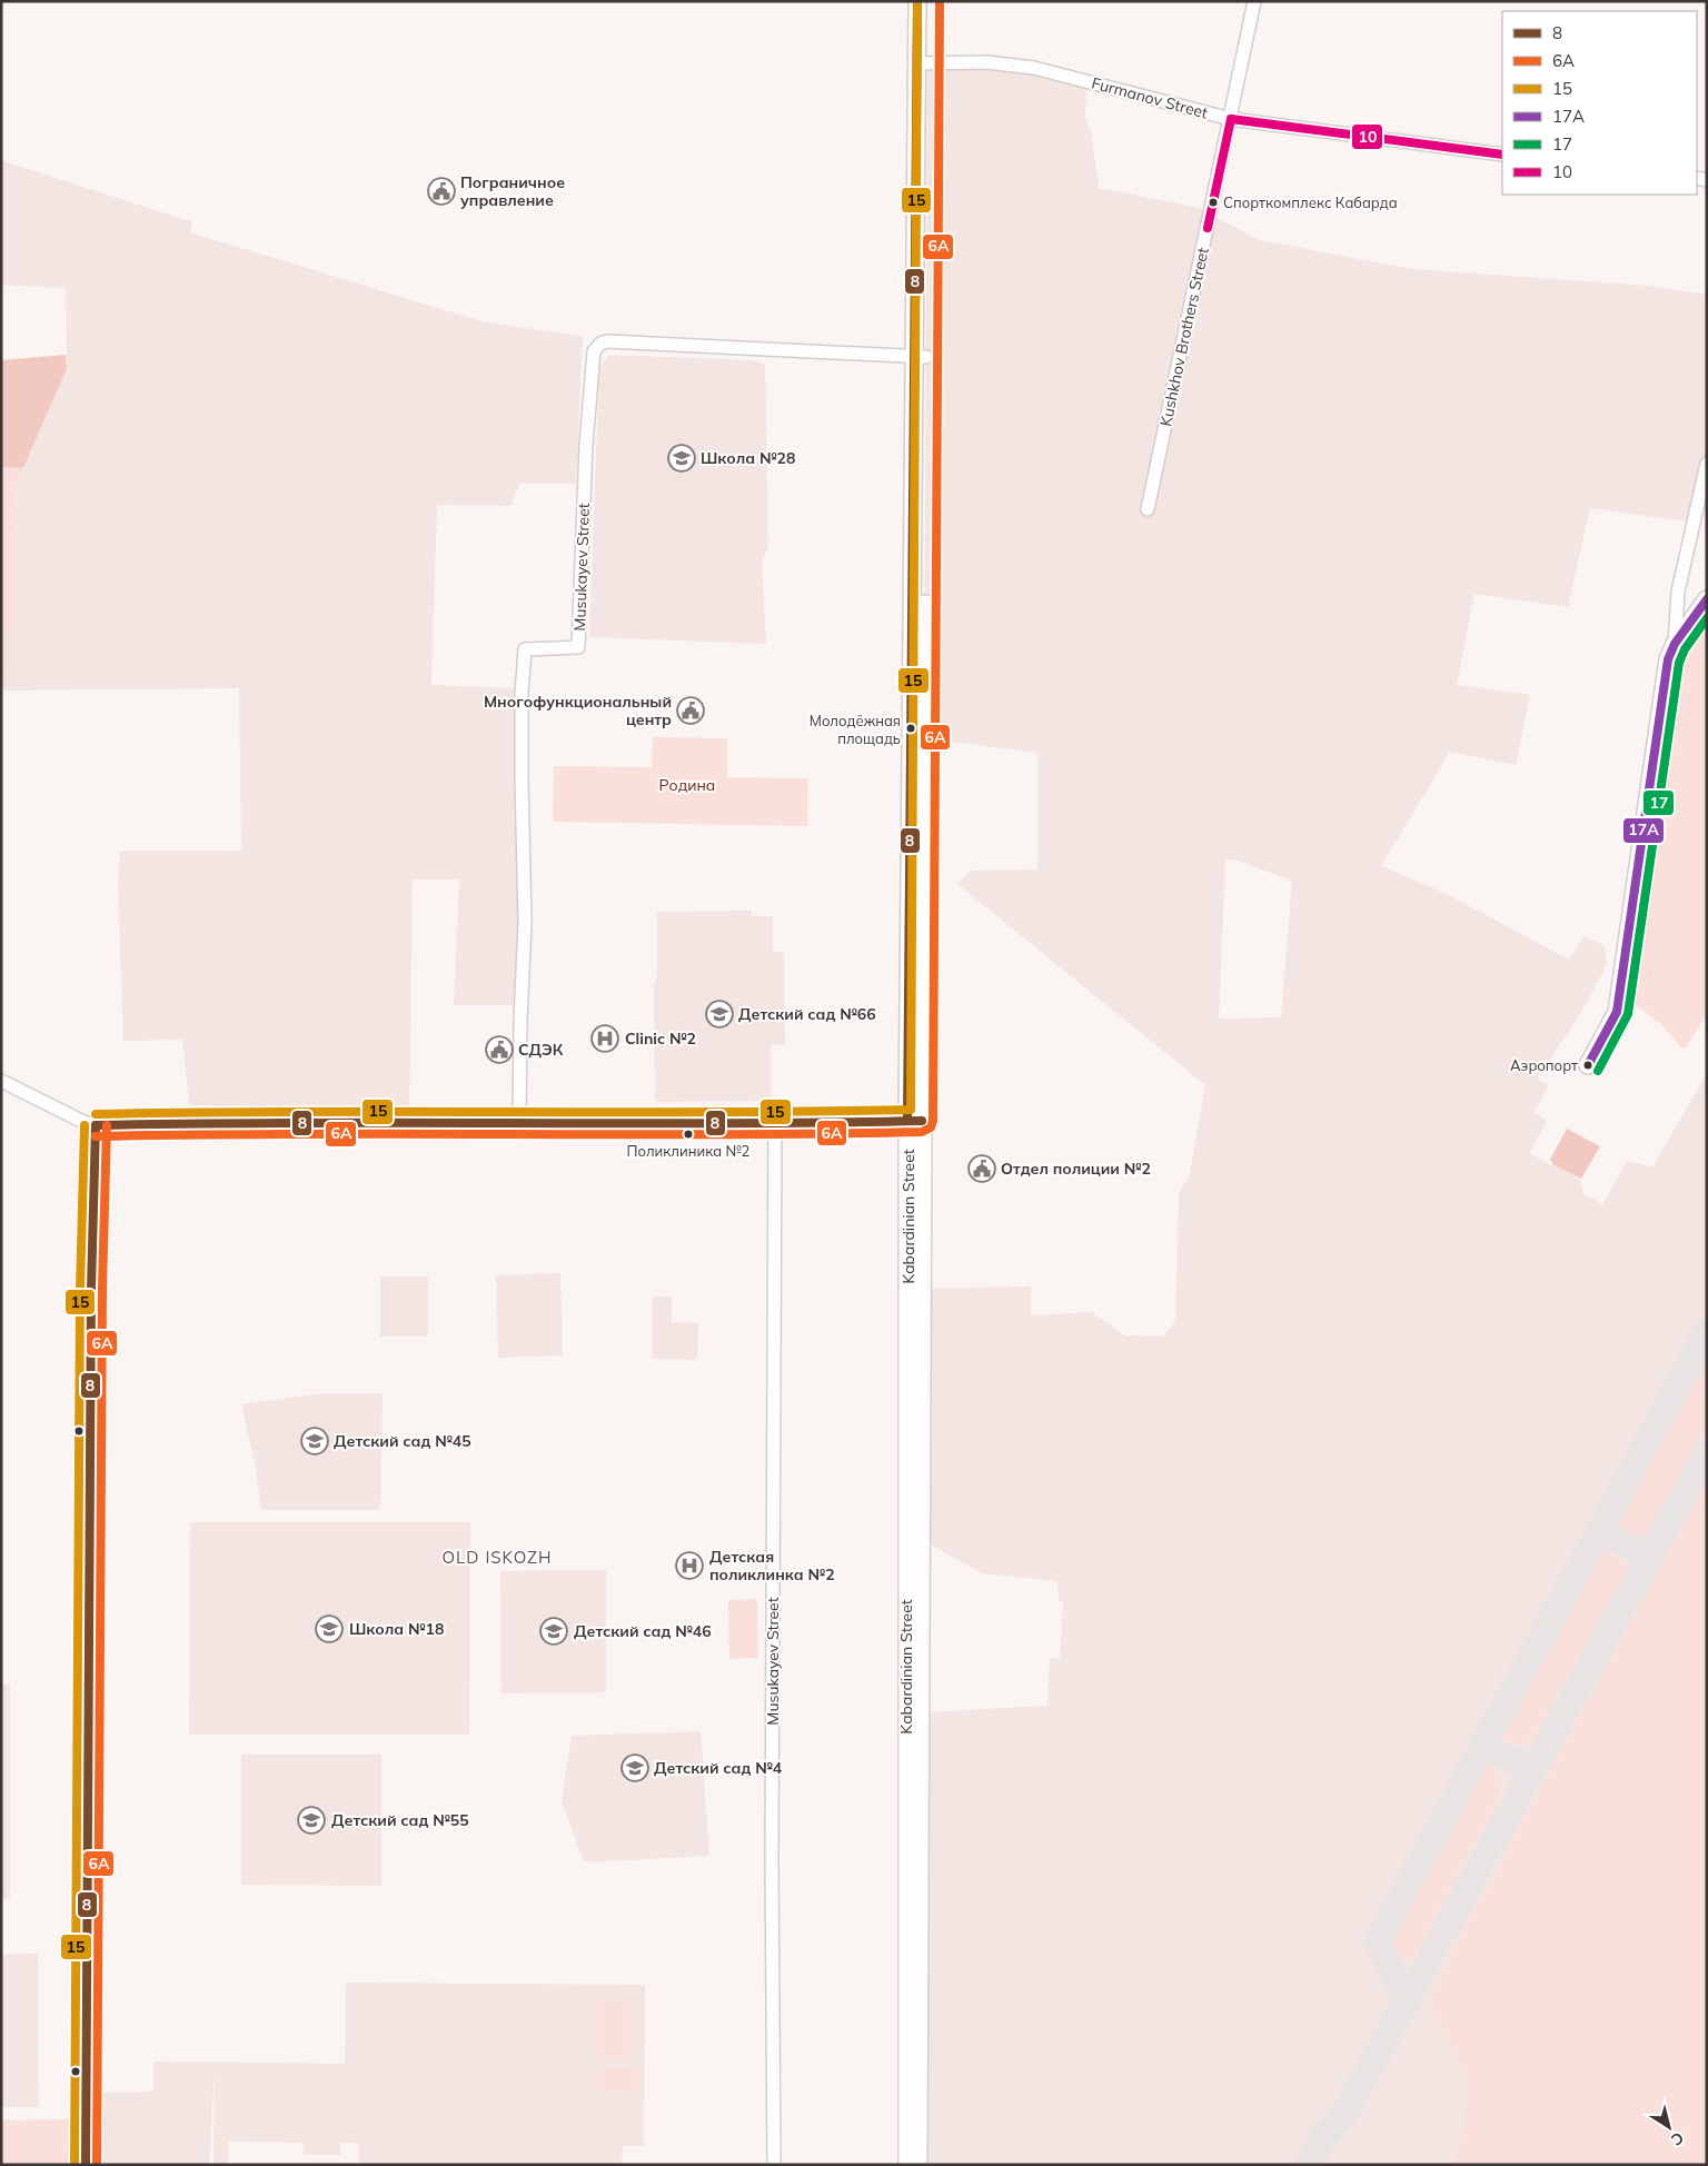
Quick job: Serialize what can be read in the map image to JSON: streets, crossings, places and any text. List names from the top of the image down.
{
  "streets": {
    "main road": ["Kabardinian Street"],
    "street": ["Furmanov Street", "Kushkhov Brothers Street", "Musukayev Street"]
  },
  "crossings": [
    ["Furmanov Street", "Kushkhov Brothers Street"],
    ["Furmanov Street", "Kabardinian Street"],
    ["Musukayev Street", "Kabardinian Street"]
  ],
  "districts": ["OLD ISKOZH"],
  "parks": ["Родина"],
  "places": {
    "public building": [
      "Пограничное управление",
      "Многофункциональный центр",
      "СДЭК",
      "Отдел полиции №2"
    ],
    "other": [
      "Спорткомплекс Кабарда",
      "Молодёжная площадь",
      "Аэропорт",
      "Поликлиника №2"
    ],
    "school or university": [
      "Школа №28",
      "Детский сад №66",
      "Детский сад №45",
      "Школа №18",
      "Детский сад №46",
      "Детский сад №4",
      "Детский сад №55"
    ],
    "hospital": ["Clinic №2", "Детская поликлинка №2"]
  },
  "lines": [
    "transit line 8",
    "transit line 6А",
    "transit line 15",
    "transit line 10",
    "transit line 17А",
    "transit line 17"
  ],
  "legend": [
    "8",
    "6А",
    "15",
    "17А",
    "17",
    "10"
  ],
  "north": "bottom right"
}
